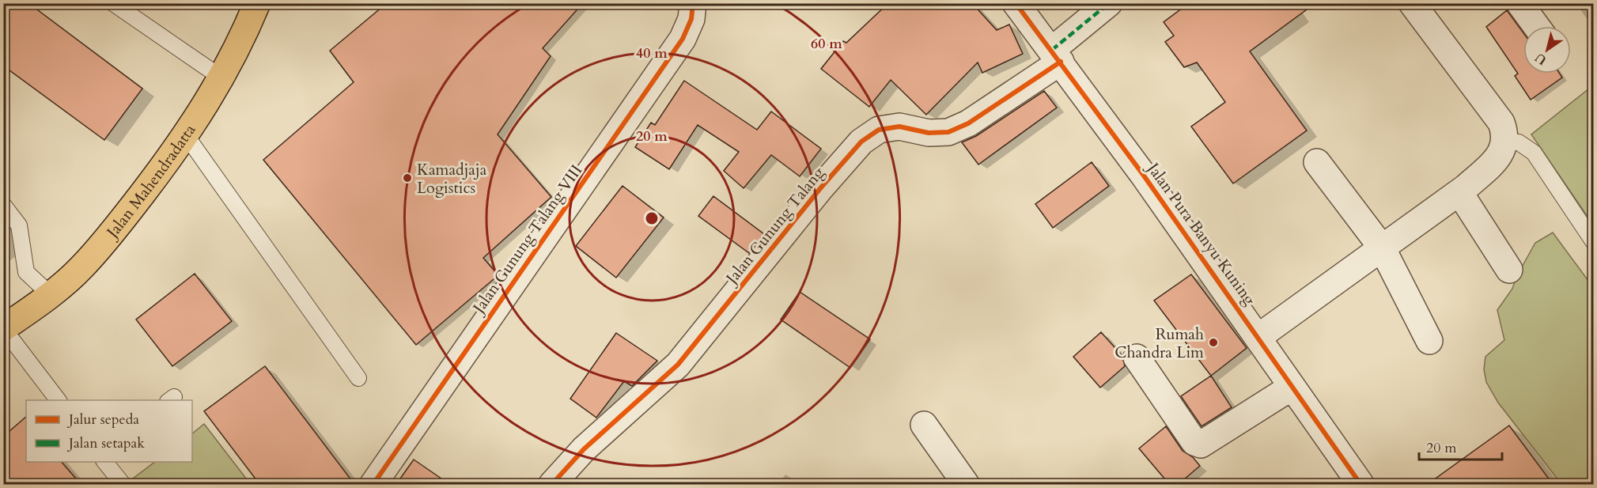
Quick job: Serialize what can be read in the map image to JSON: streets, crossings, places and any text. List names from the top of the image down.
{
  "streets": {
    "highway": ["Jalan Mahendradatta"],
    "street": ["Jalan Gunung Talang", "Jalan Pura Banyu Kuning", "Jalan Gunung Talang VIII"]
  },
  "crossings": [
    ["Jalan Gunung Talang", "Jalan Pura Banyu Kuning"]
  ],
  "places": ["Kamadjaja Logistics", "Rumah Chandra Lim"],
  "legend": ["Jalur sepeda", "Jalan setapak"],
  "scale_bar": "20 m",
  "north": "bottom left",
  "rings": ["60 m", "40 m", "20 m"]
}
